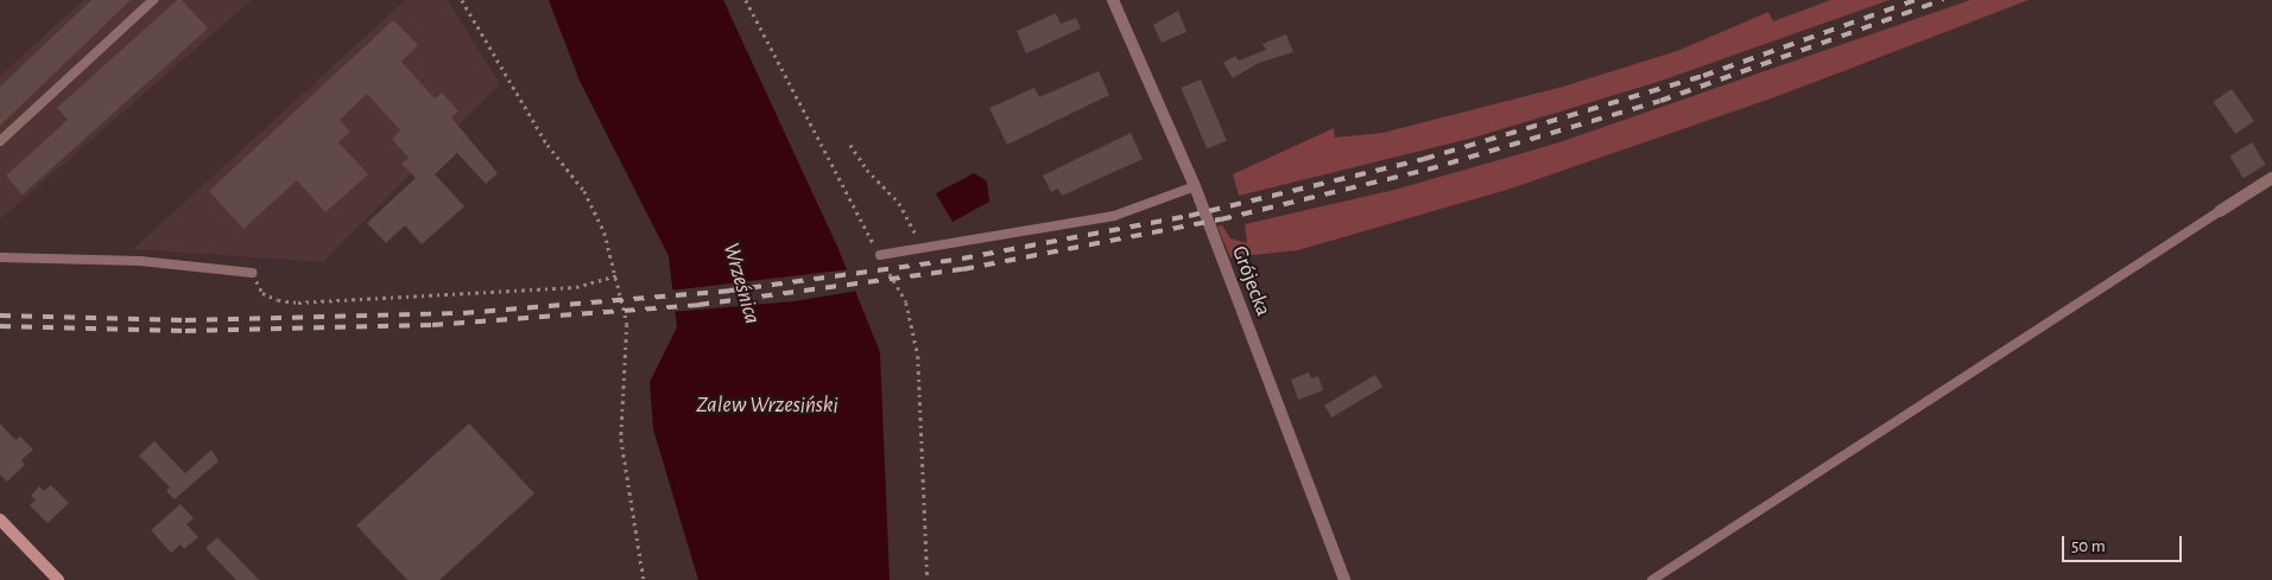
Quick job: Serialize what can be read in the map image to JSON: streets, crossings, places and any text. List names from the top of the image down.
{
  "streets": {
    "street": ["Grójecka"]
  },
  "water": ["Wrześnica", "Zalew Wrzesiński"],
  "scale_bar": "50 m"
}
